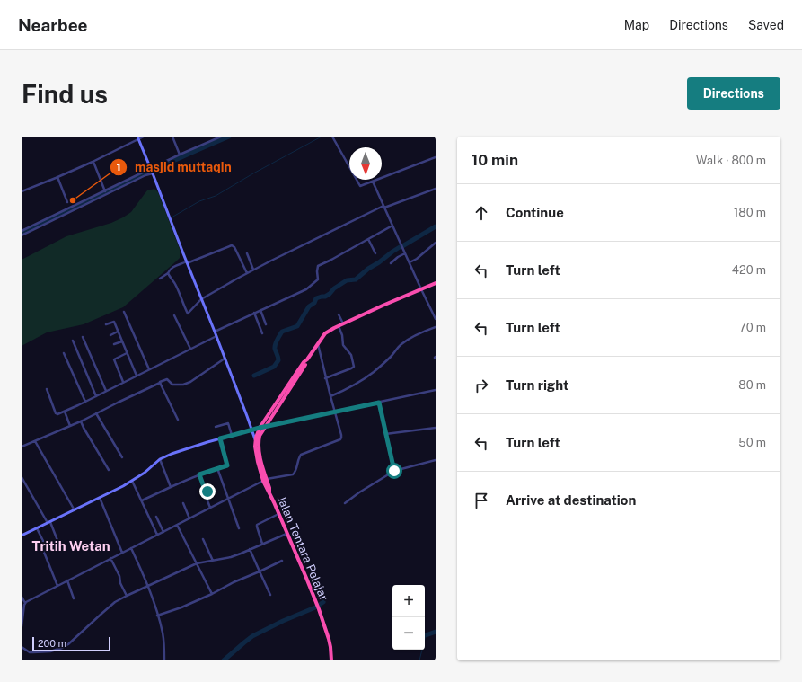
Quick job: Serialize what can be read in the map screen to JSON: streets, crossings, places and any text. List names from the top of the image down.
{
  "streets": {
    "highway": ["Jalan Tentara Pelajar"]
  },
  "districts": ["Tritih Wetan"],
  "places": ["masjid muttaqin"],
  "scale_bar": "200 m",
  "north": "bottom",
  "page": {
    "header": "Nearbee",
    "nav": ["Map", "Directions", "Saved"],
    "buttons": "Directions",
    "title": "Find us",
    "heading": ["10 min", "Walk · 800 m"],
    "list": [
      ["Continue", "180 m"],
      ["Turn left", "420 m"],
      ["Turn left", "70 m"],
      ["Turn right", "80 m"],
      ["Turn left", "50 m"],
      "Arrive at destination"
    ],
    "map_buttons": ["+", "−"],
    "scale": "200 m"
  }
}
